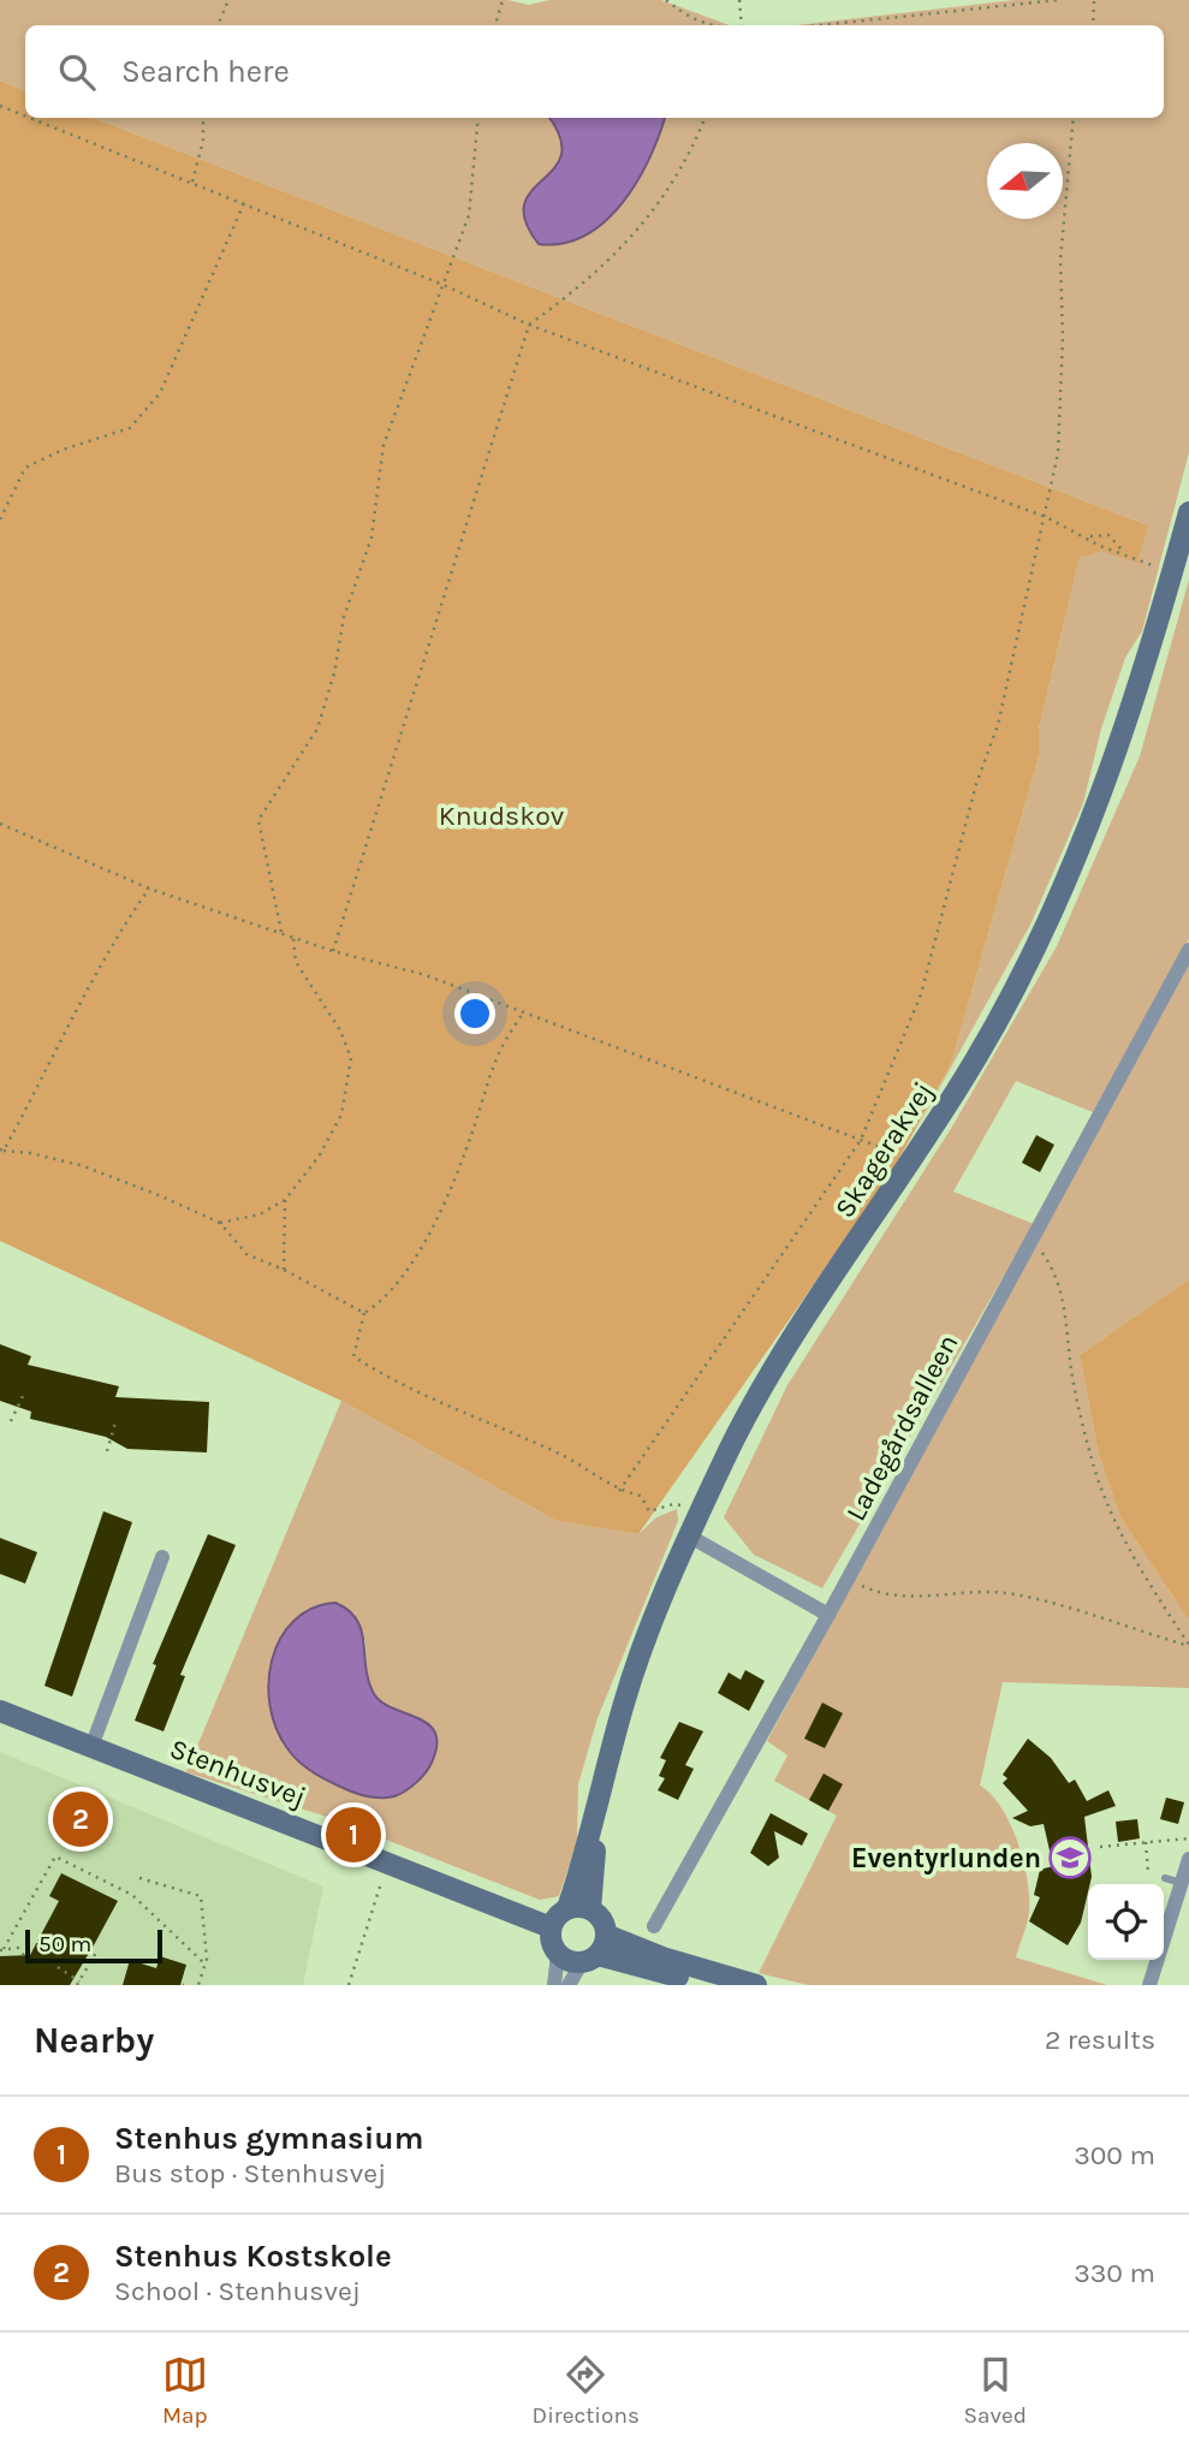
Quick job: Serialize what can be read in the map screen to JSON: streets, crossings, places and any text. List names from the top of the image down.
{
  "streets": {
    "street": ["Skagerakvej", "Ladegårdsalleen", "Stenhusvej"]
  },
  "crossings": [
    ["Skagerakvej", "Stenhusvej"]
  ],
  "parks": ["Knudskov"],
  "places": {
    "school or university": ["Eventyrlunden"]
  },
  "scale_bar": "50 m",
  "north": "left",
  "page": {
    "search": "Search here",
    "pins": ["2", "1"],
    "scale": "50 m",
    "heading": ["Nearby", "2 results"],
    "list": [
      {
        "mark": "1",
        "name": "Stenhus gymnasium",
        "note": "Bus stop · Stenhusvej",
        "value": "300 m"
      },
      {
        "mark": "2",
        "name": "Stenhus Kostskole",
        "note": "School · Stenhusvej",
        "value": "330 m"
      }
    ],
    "nav": ["Map", "Directions", "Saved"]
  }
}
